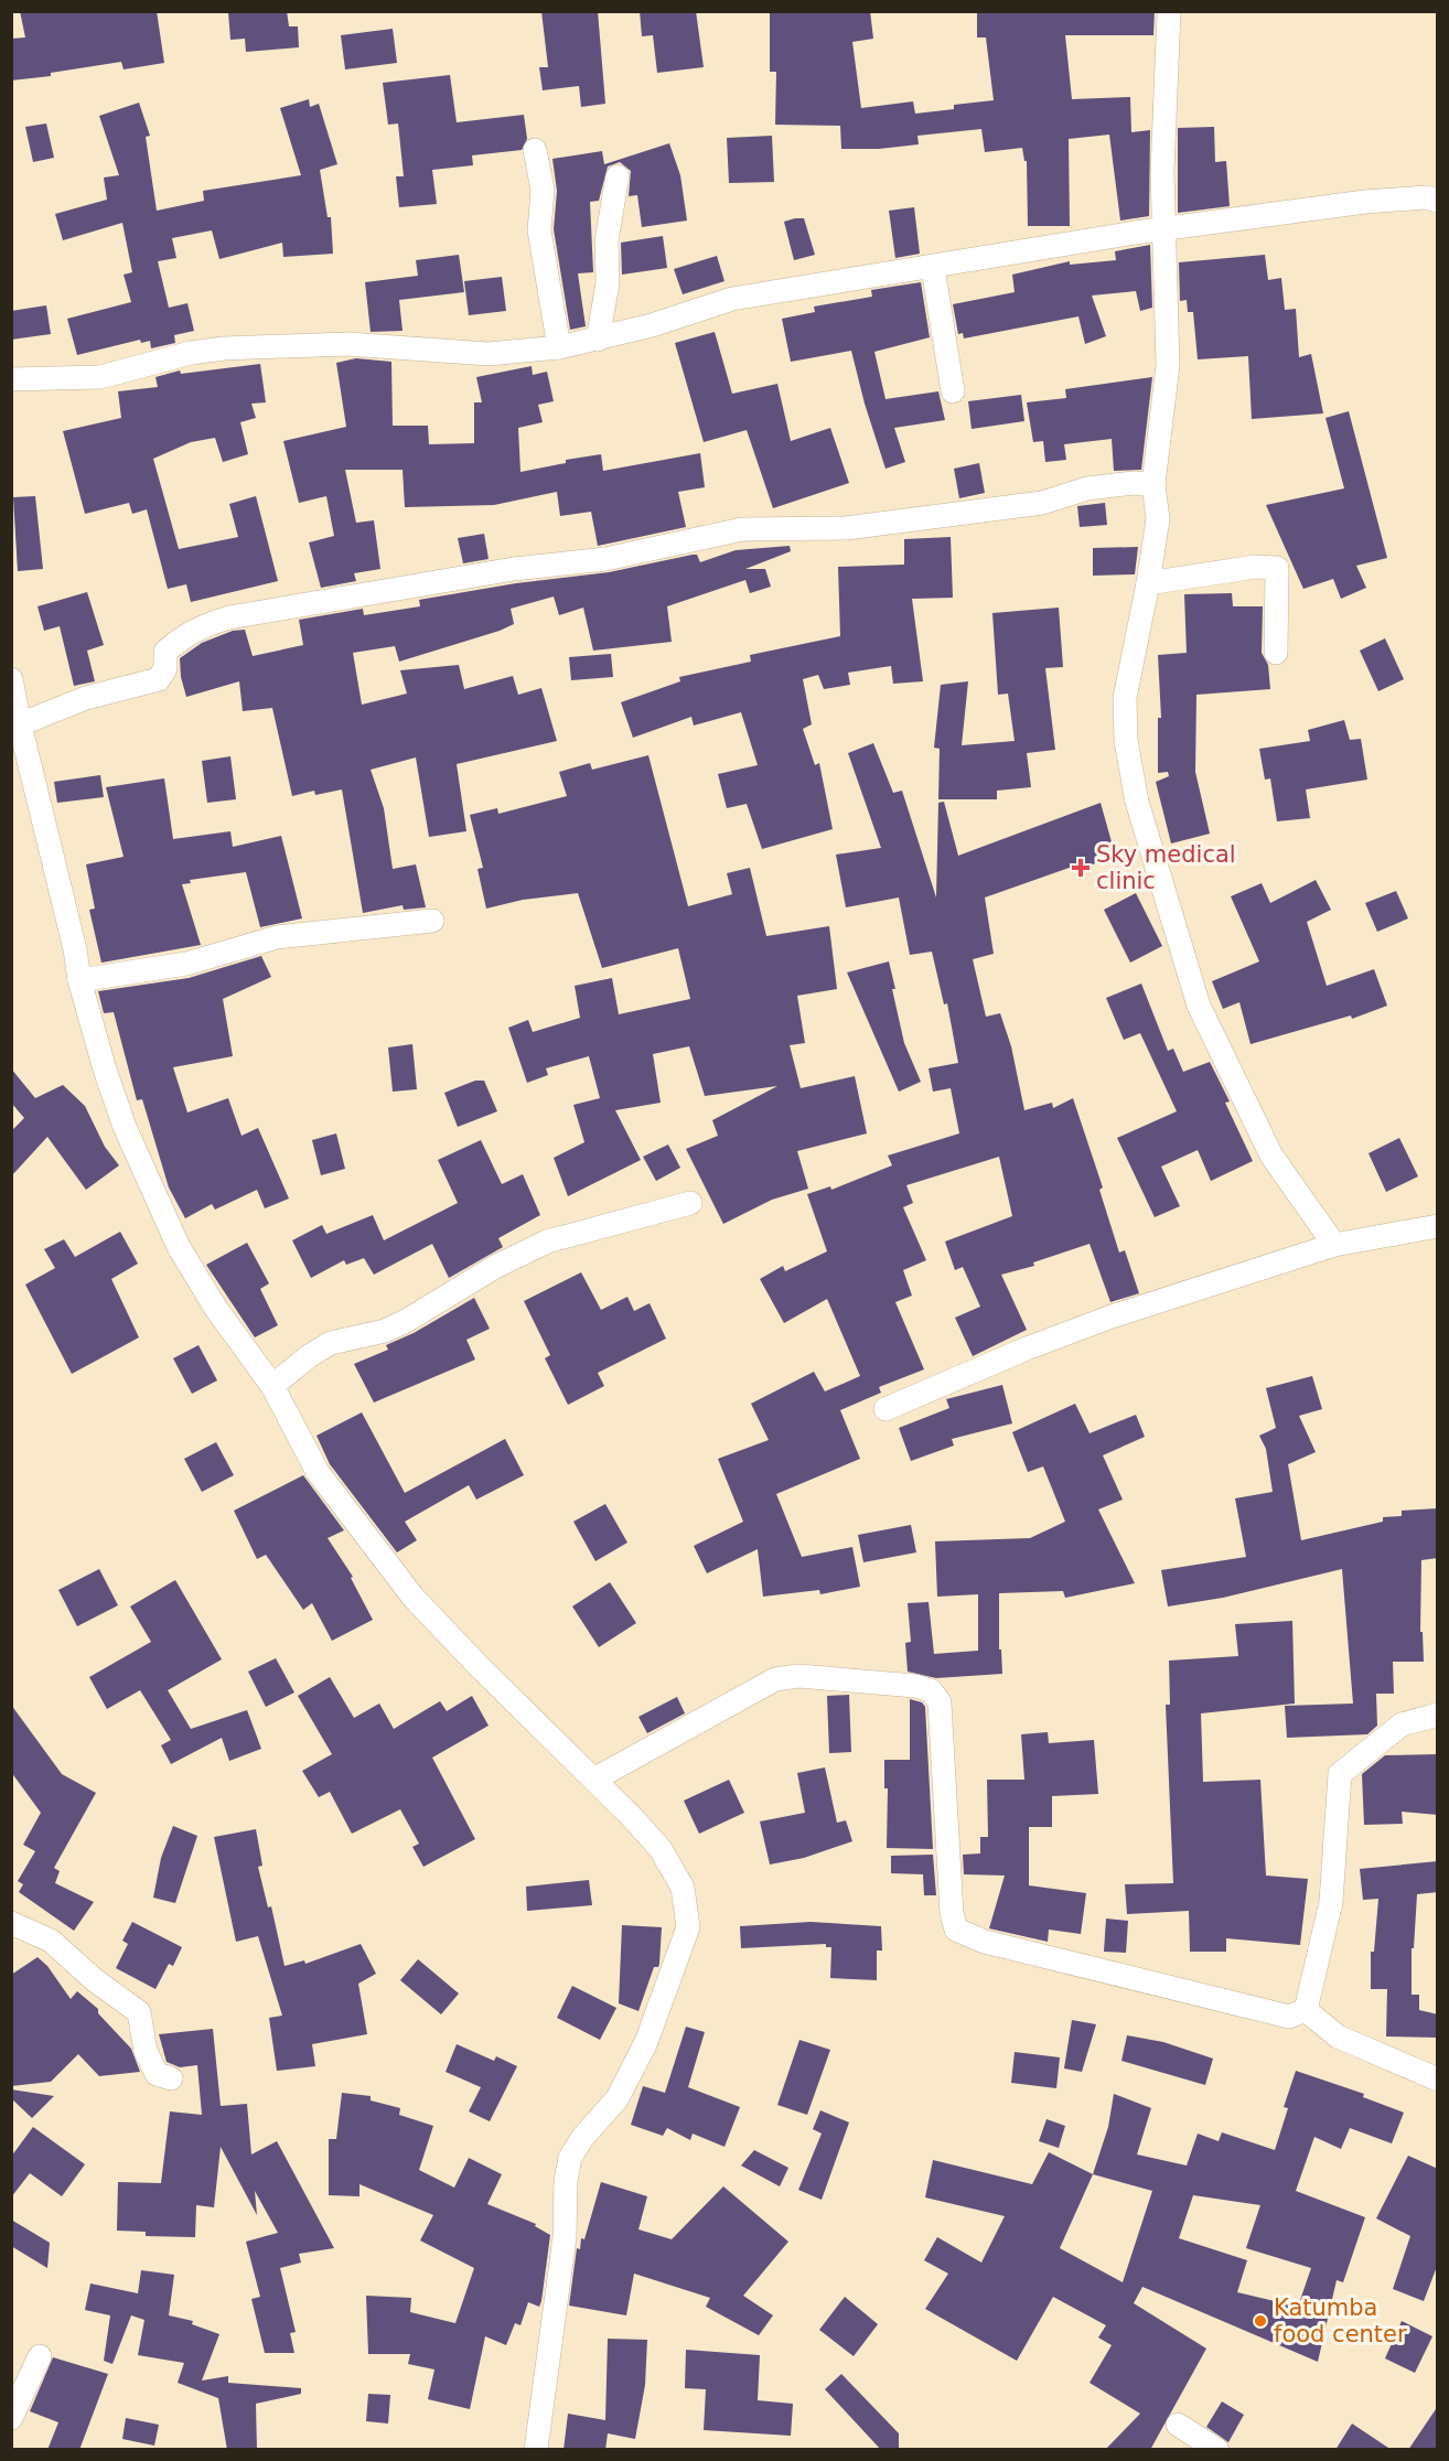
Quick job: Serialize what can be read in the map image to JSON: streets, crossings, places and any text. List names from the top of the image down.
{
  "places": {
    "health": ["Sky medical clinic"],
    "other": ["Katumba food center"]
  }
}
